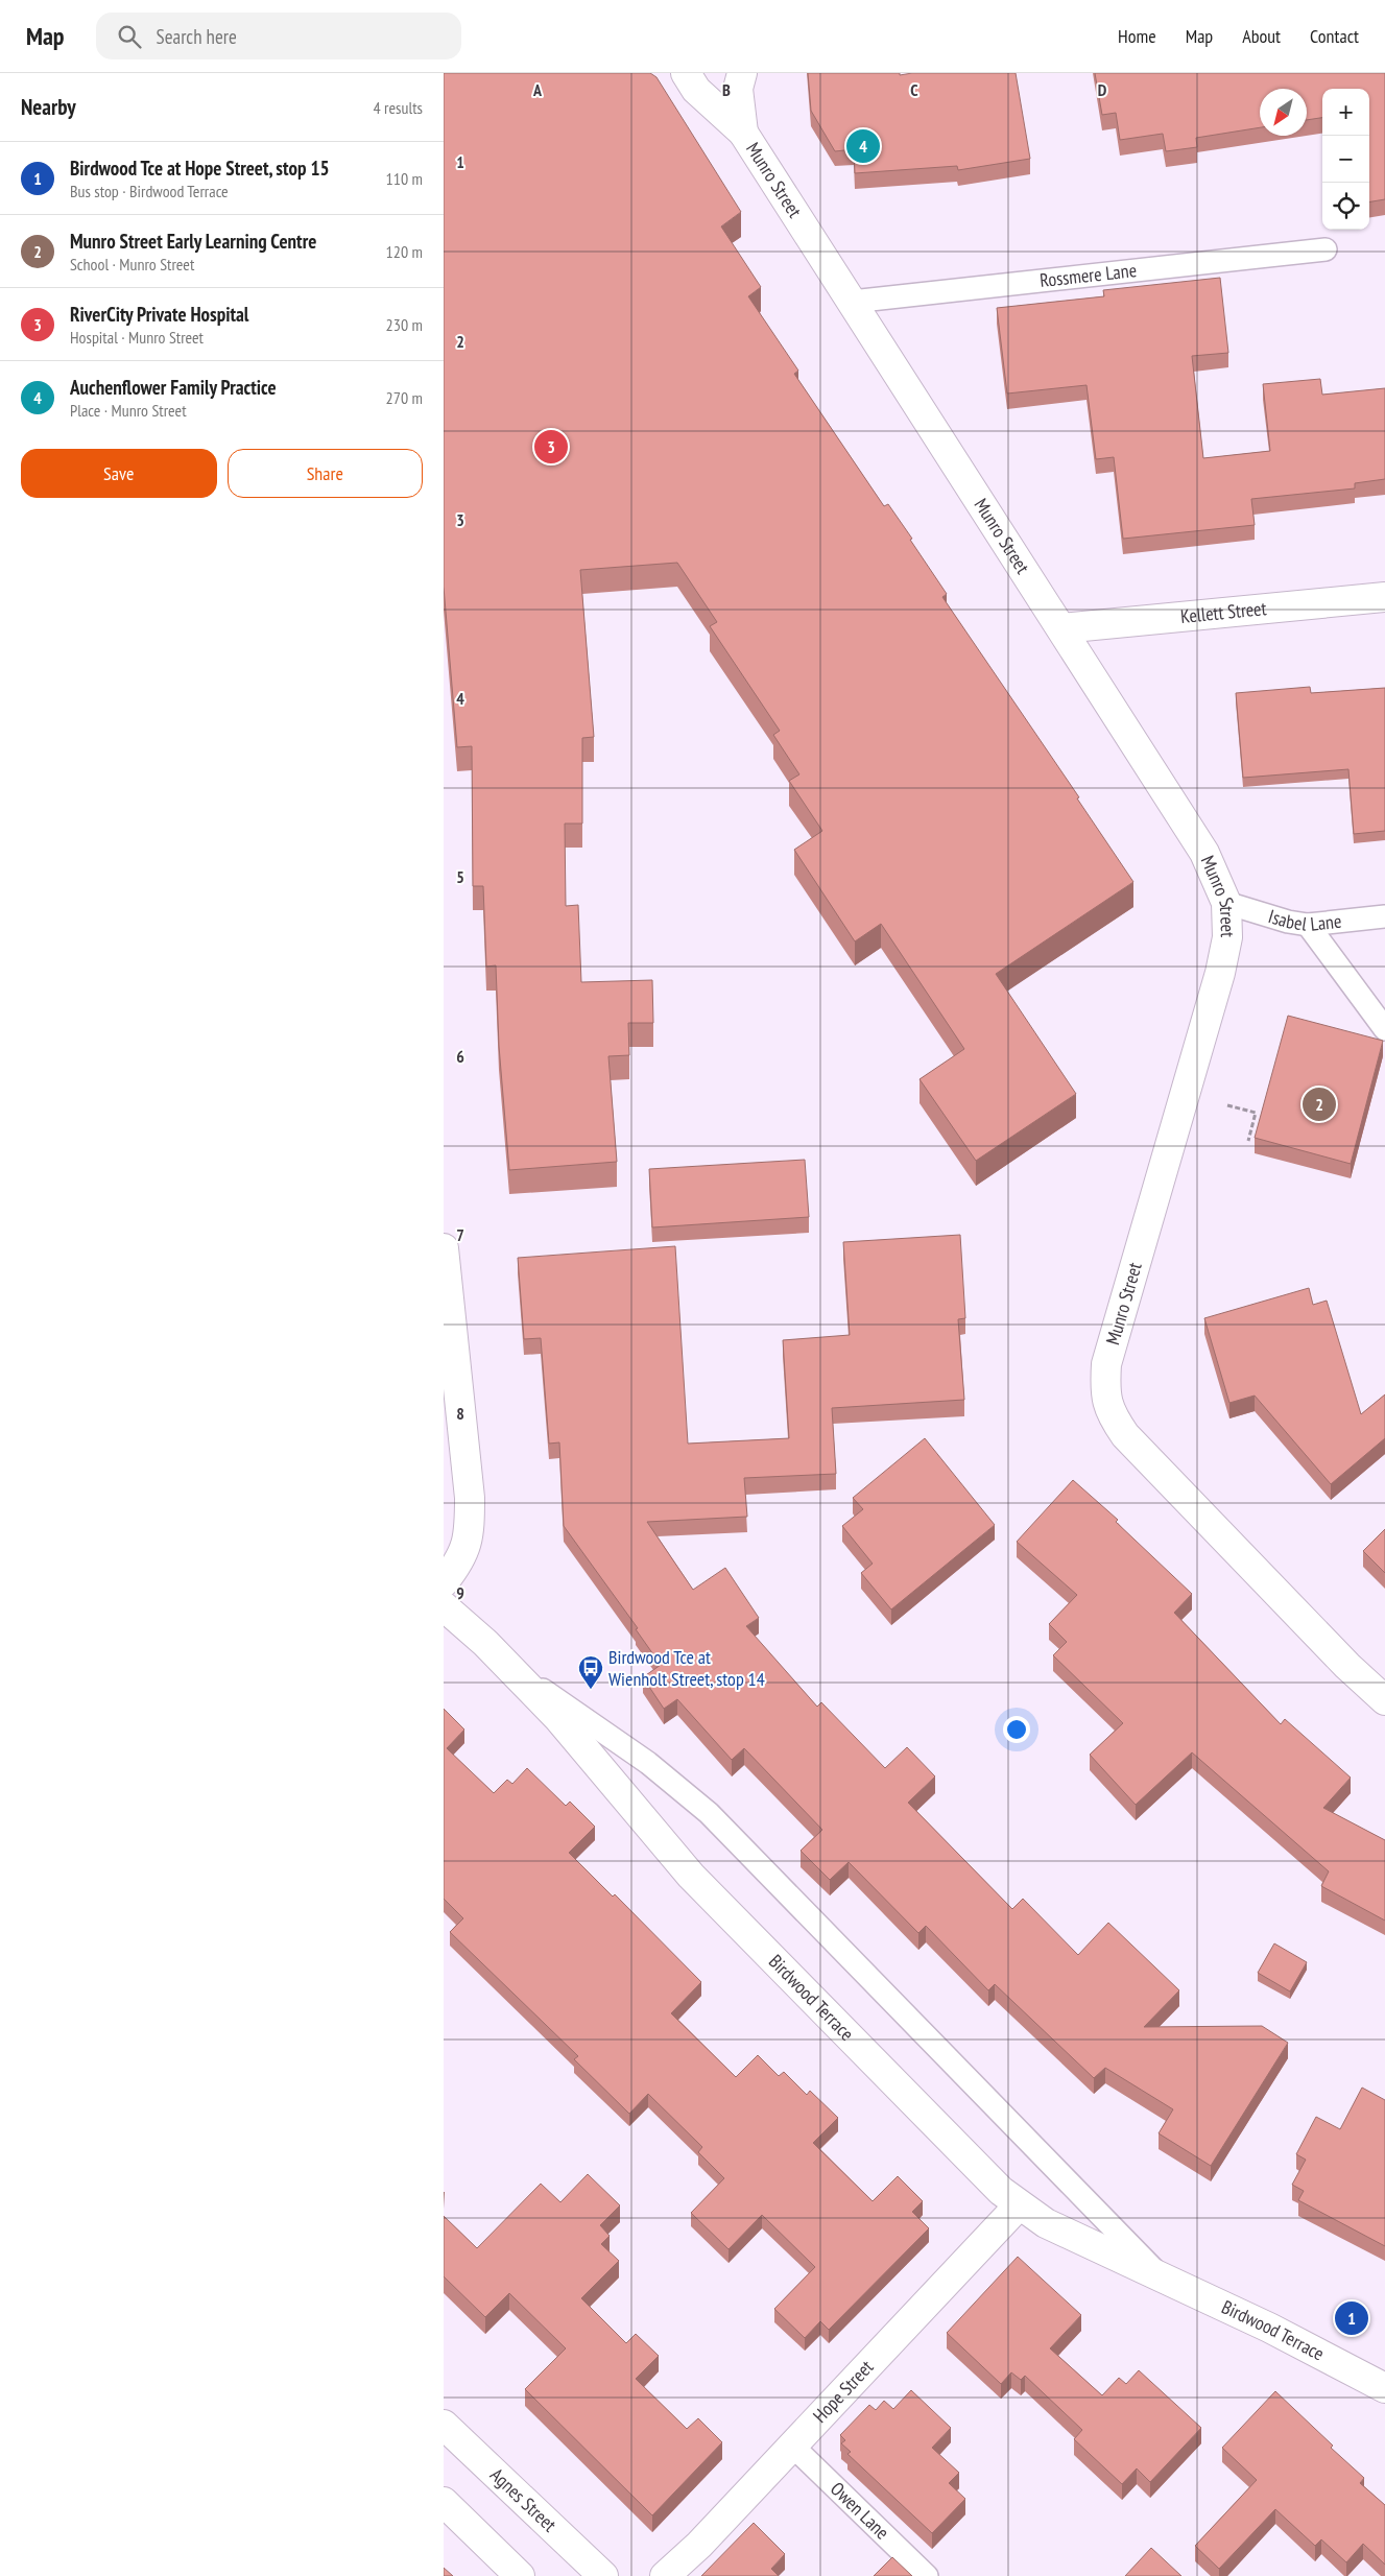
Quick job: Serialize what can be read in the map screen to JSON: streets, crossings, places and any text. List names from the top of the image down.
{
  "streets": {
    "street": [
      "Munro Street",
      "Kellett Street",
      "Birdwood Terrace",
      "Hope Street",
      "Agnes Street"
    ],
    "lane": ["Rossmere Lane", "Isabel Lane", "Owen Lane"]
  },
  "crossings": [
    ["Munro Street", "Rossmere Lane"],
    ["Munro Street", "Kellett Street"],
    ["Munro Street", "Isabel Lane"],
    ["Birdwood Terrace", "Hope Street"],
    ["Hope Street", "Owen Lane"]
  ],
  "places": {
    "bus stop": ["Birdwood Tce at Wienholt Street, stop 14"]
  },
  "north": "bottom left",
  "page": {
    "header": "Map",
    "search": "Search here",
    "nav": [
      "Home",
      "Map",
      "About",
      "Contact"
    ],
    "heading": ["Nearby", "4 results"],
    "map_buttons": ["+", "−"],
    "pins": [
      "4",
      "3",
      "2",
      "1"
    ],
    "list": [
      {
        "mark": "1",
        "name": "Birdwood Tce at Hope Street, stop 15",
        "note": "Bus stop · Birdwood Terrace",
        "value": "110 m"
      },
      {
        "mark": "2",
        "name": "Munro Street Early Learning Centre",
        "note": "School · Munro Street",
        "value": "120 m"
      },
      {
        "mark": "3",
        "name": "RiverCity Private Hospital",
        "note": "Hospital · Munro Street",
        "value": "230 m"
      },
      {
        "mark": "4",
        "name": "Auchenflower Family Practice",
        "note": "Place · Munro Street",
        "value": "270 m"
      }
    ],
    "buttons": ["Save", "Share"]
  },
  "grid": {
    "columns": [
      "A",
      "B",
      "C",
      "D"
    ],
    "rows": [
      "1",
      "2",
      "3",
      "4",
      "5",
      "6",
      "7",
      "8",
      "9"
    ]
  }
}
